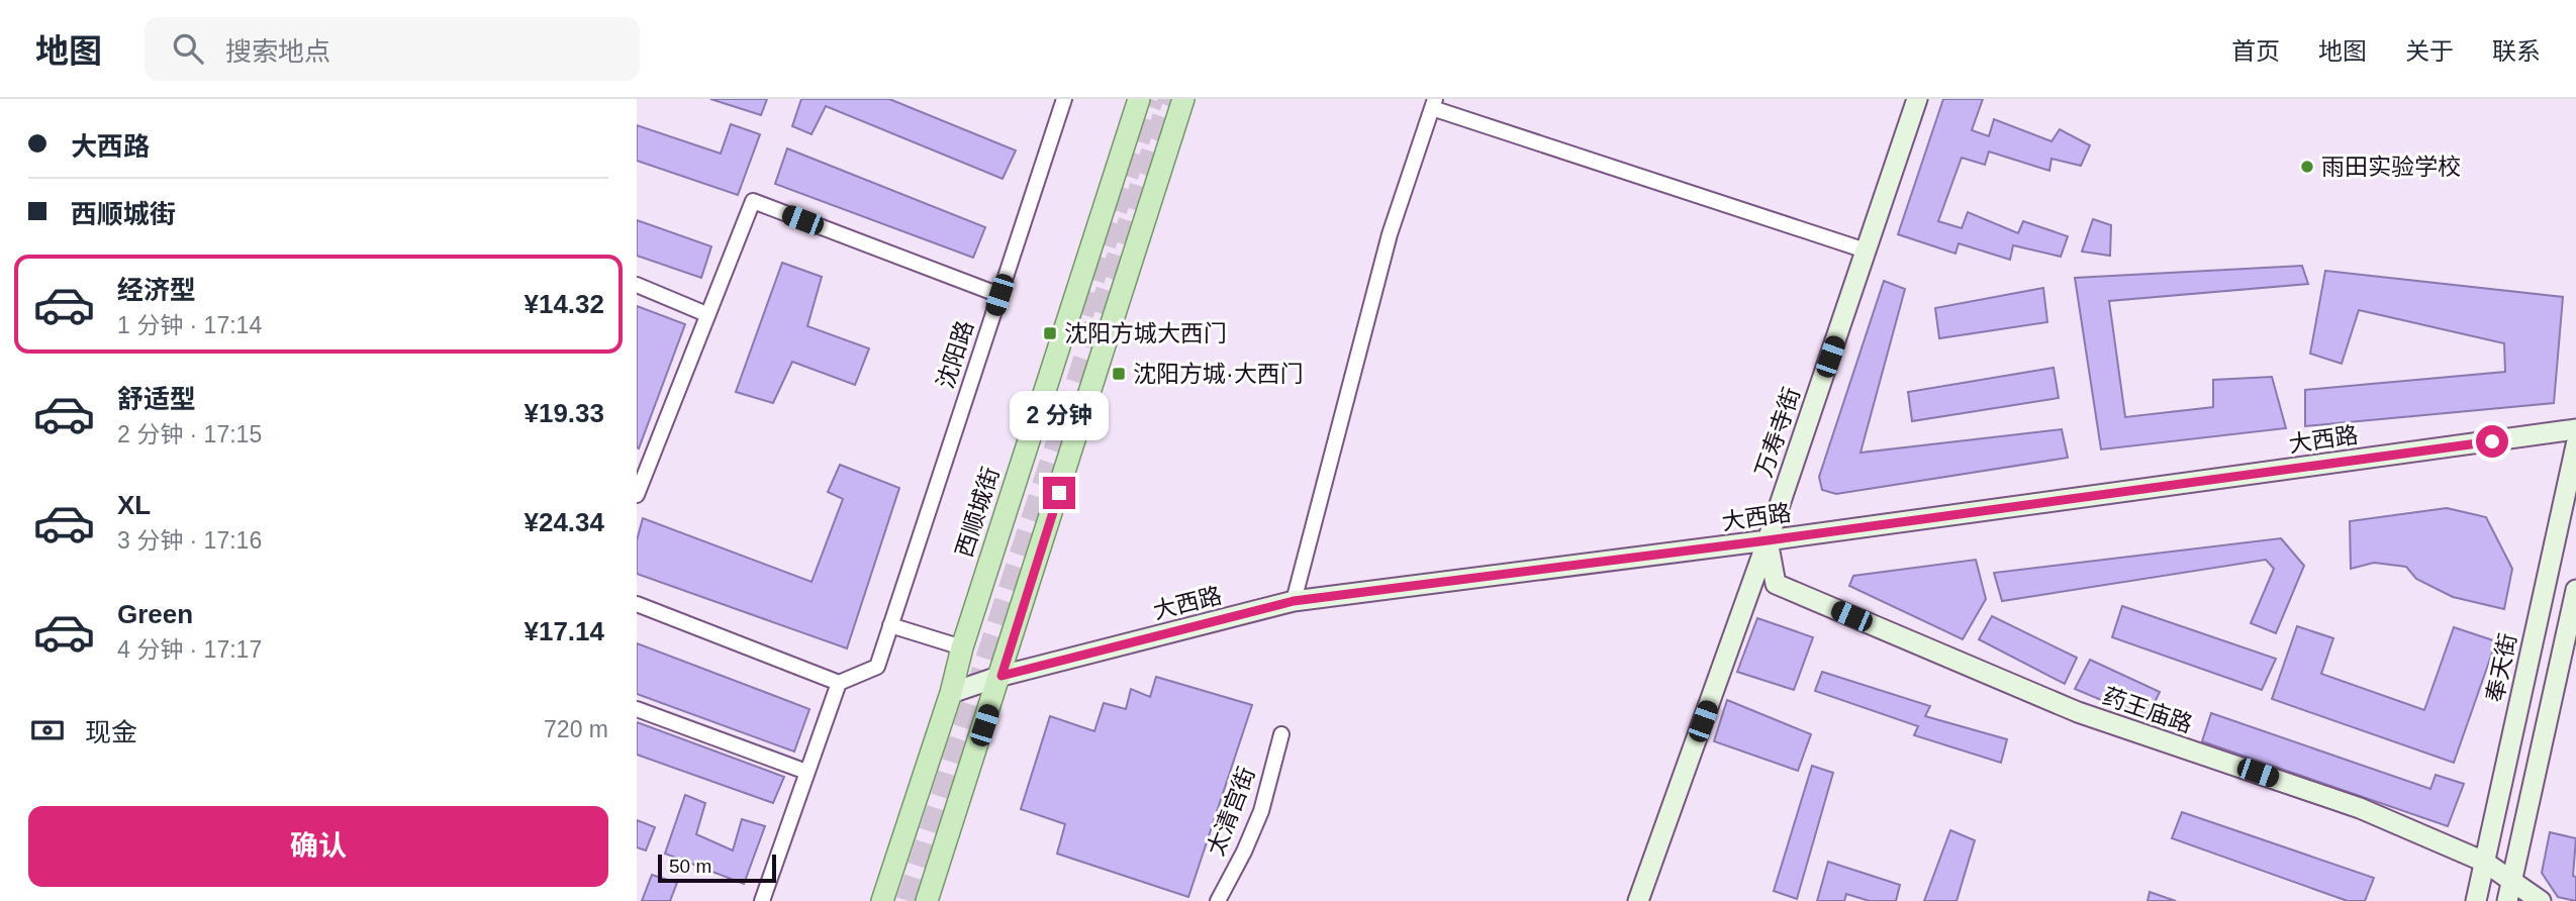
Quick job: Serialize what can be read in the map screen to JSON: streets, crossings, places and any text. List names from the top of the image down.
{
  "streets": {
    "main road": [
      "万寿寺街",
      "大西路",
      "西顺城街",
      "奉天街",
      "药王庙路"
    ],
    "street": ["沈阳路", "太清宫街"]
  },
  "crossings": [
    ["万寿寺街", "大西路"],
    ["万寿寺街", "药王庙路"],
    ["大西路", "西顺城街"],
    ["大西路", "药王庙路"],
    ["奉天街", "药王庙路"]
  ],
  "places": {
    "other": ["雨田实验学校"],
    "transit": ["沈阳方城大西门", "沈阳方城·大西门"]
  },
  "scale_bar": "50 m",
  "page": {
    "header": "地图",
    "search": "搜索地点",
    "nav": [
      "首页",
      "地图",
      "关于",
      "联系"
    ],
    "banner": ["大西路", "西顺城街"],
    "list": [
      {
        "name": "经济型",
        "note": "1 分钟 · 17:14",
        "value": "¥14.32"
      },
      {
        "name": "舒适型",
        "note": "2 分钟 · 17:15",
        "value": "¥19.33"
      },
      {
        "name": "XL",
        "note": "3 分钟 · 17:16",
        "value": "¥24.34"
      },
      {
        "name": "Green",
        "note": "4 分钟 · 17:17",
        "value": "¥17.14"
      }
    ],
    "bubble": "2 分钟",
    "pay": ["现金", "720 m"],
    "buttons": "确认",
    "scale": "50 m"
  }
}
